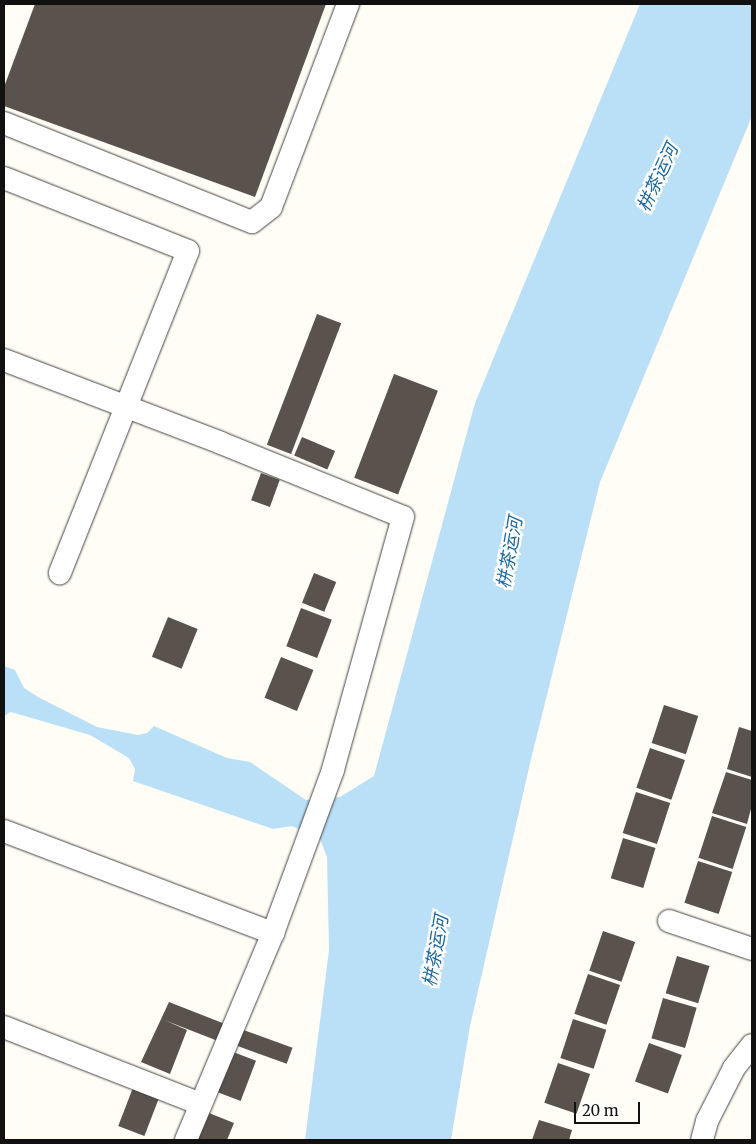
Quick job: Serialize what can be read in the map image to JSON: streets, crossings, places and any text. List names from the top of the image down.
{
  "water": ["栟茶运河"],
  "scale_bar": "20 m"
}
